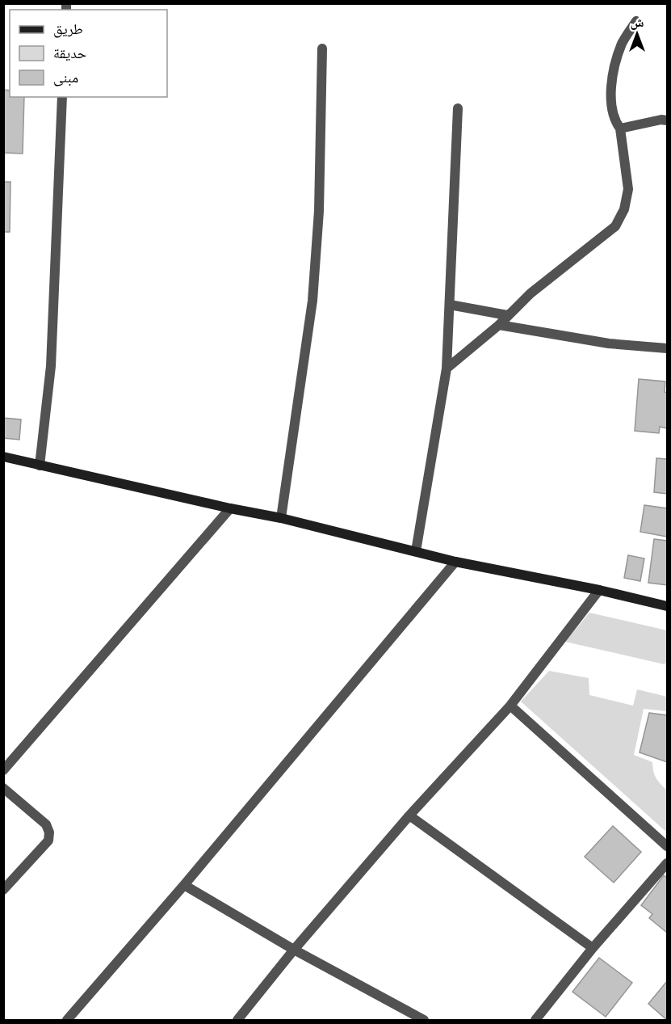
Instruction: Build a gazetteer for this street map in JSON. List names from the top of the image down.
{
  "legend": ["طريق", "حديقة", "مبنى"],
  "north": "top"
}
